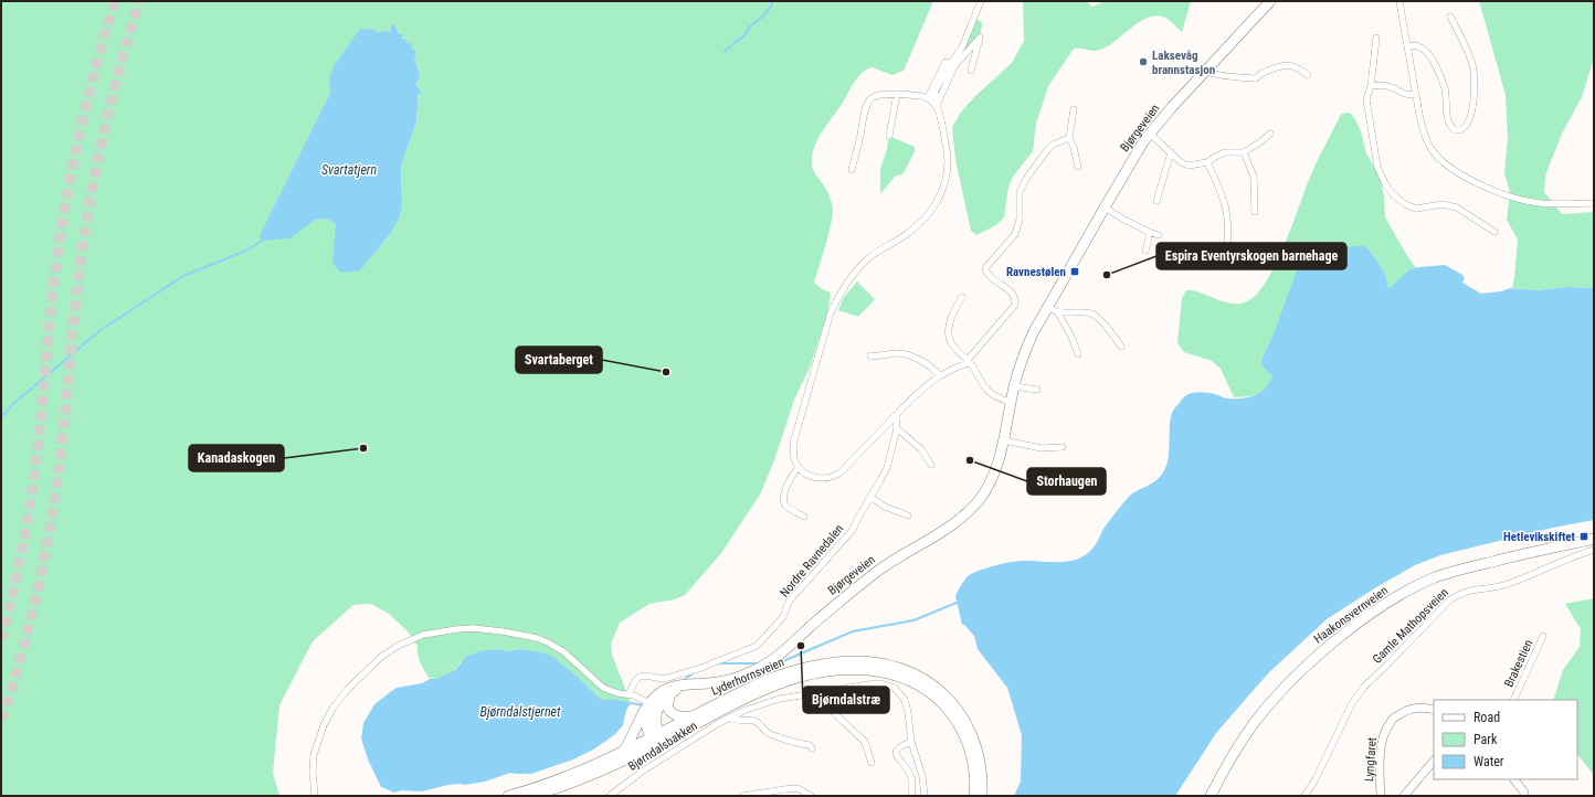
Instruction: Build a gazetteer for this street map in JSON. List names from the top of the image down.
{
  "streets": {
    "main road": ["Bjørgeveien", "Haakonsvernveien", "Lyderhornsveien"],
    "street": [
      "Nordre Ravnedalen",
      "Gamle Mathopsveien",
      "Brakestien",
      "Bjørndalsbakken",
      "Lyngfaret"
    ]
  },
  "crossings": [
    ["Bjørgeveien", "Lyderhornsveien"]
  ],
  "water": ["Svartatjern", "Bjørndalstjernet"],
  "places": {
    "other": [
      "Laksevåg brannstasjon",
      "Espira Eventyrskogen barnehage",
      "Svartaberget",
      "Kanadaskogen",
      "Storhaugen",
      "Bjørndalstræ"
    ],
    "transit": ["Ravnestølen", "Hetlevikskiftet"]
  },
  "legend": ["Road", "Park", "Water"]
}
